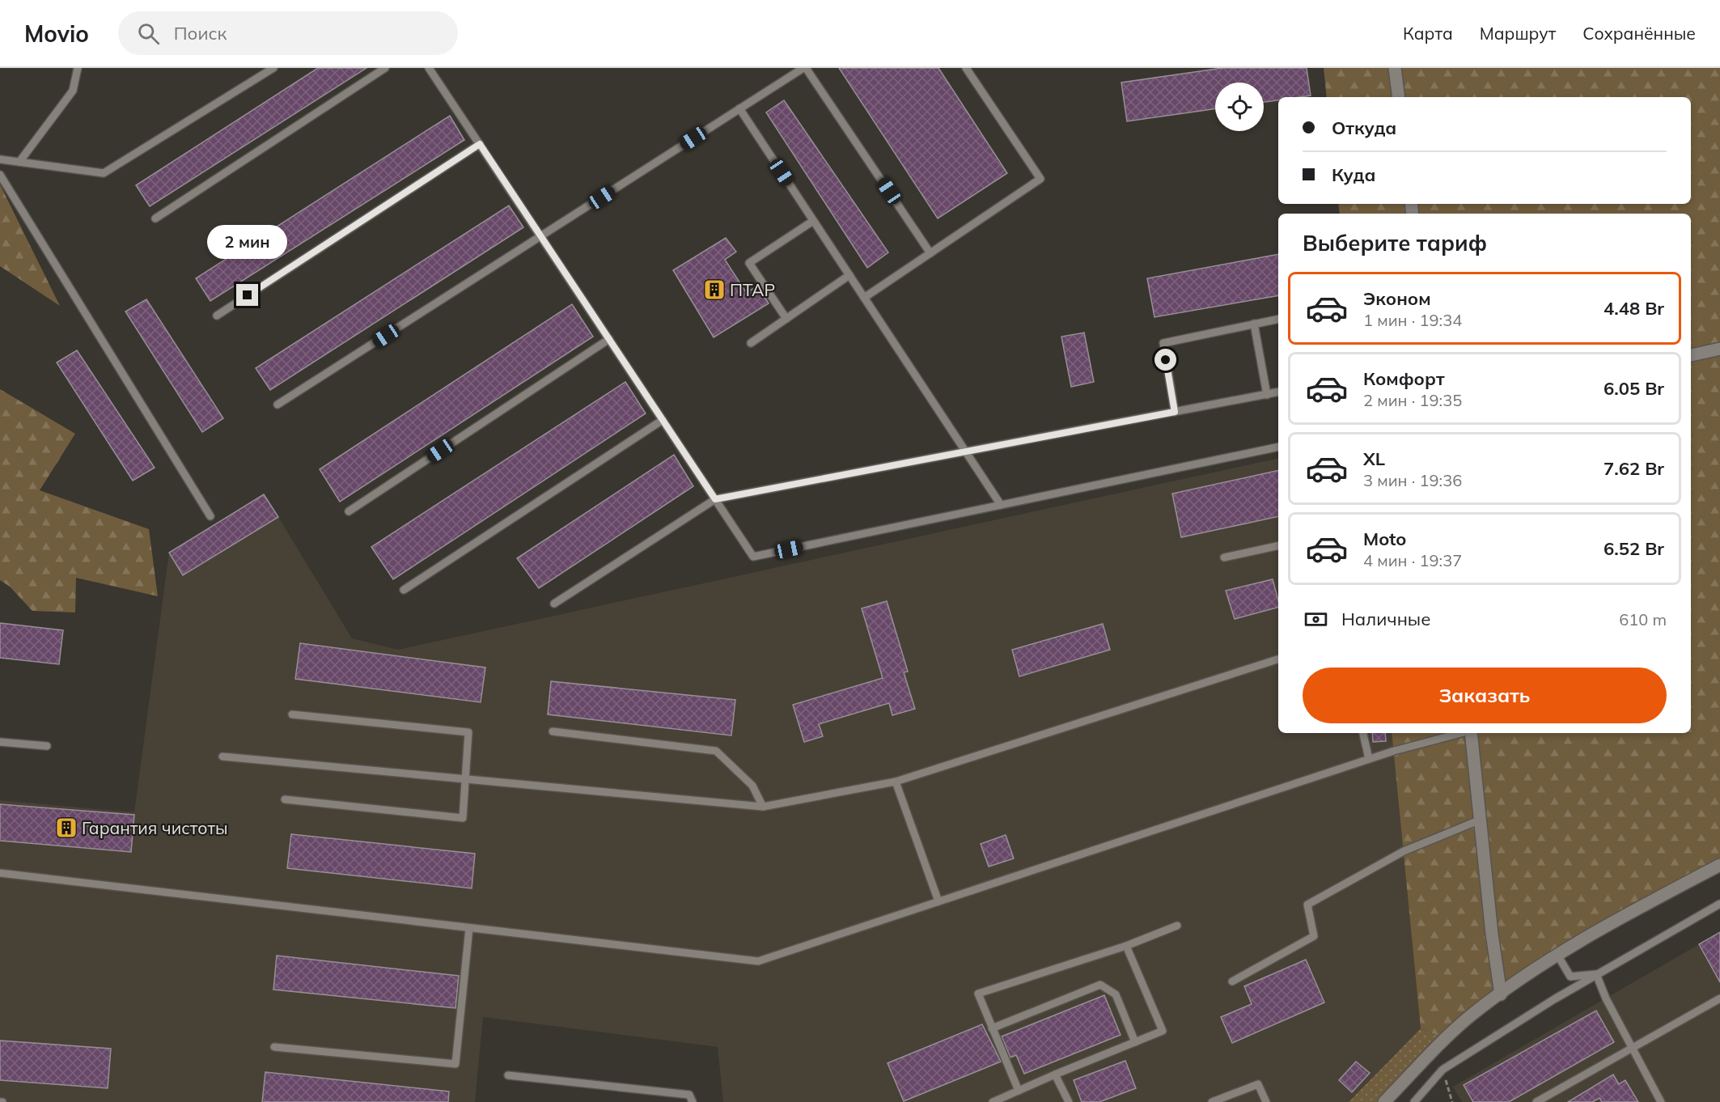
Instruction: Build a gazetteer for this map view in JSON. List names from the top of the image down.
{
  "places": {
    "building": ["ПТАР", "Гарантия чистоты"]
  },
  "page": {
    "header": "Movio",
    "search": "Поиск",
    "nav": ["Карта", "Маршрут", "Сохранённые"],
    "banner": ["Откуда", "Куда"],
    "heading": "Выберите тариф",
    "bubble": "2 мин",
    "list": [
      {
        "name": "Эконом",
        "note": "1 мин · 19:34",
        "value": "4.48 Br"
      },
      {
        "name": "Комфорт",
        "note": "2 мин · 19:35",
        "value": "6.05 Br"
      },
      {
        "name": "XL",
        "note": "3 мин · 19:36",
        "value": "7.62 Br"
      },
      {
        "name": "Moto",
        "note": "4 мин · 19:37",
        "value": "6.52 Br"
      }
    ],
    "pay": ["Наличные", "610 m"],
    "buttons": "Заказать"
  }
}
